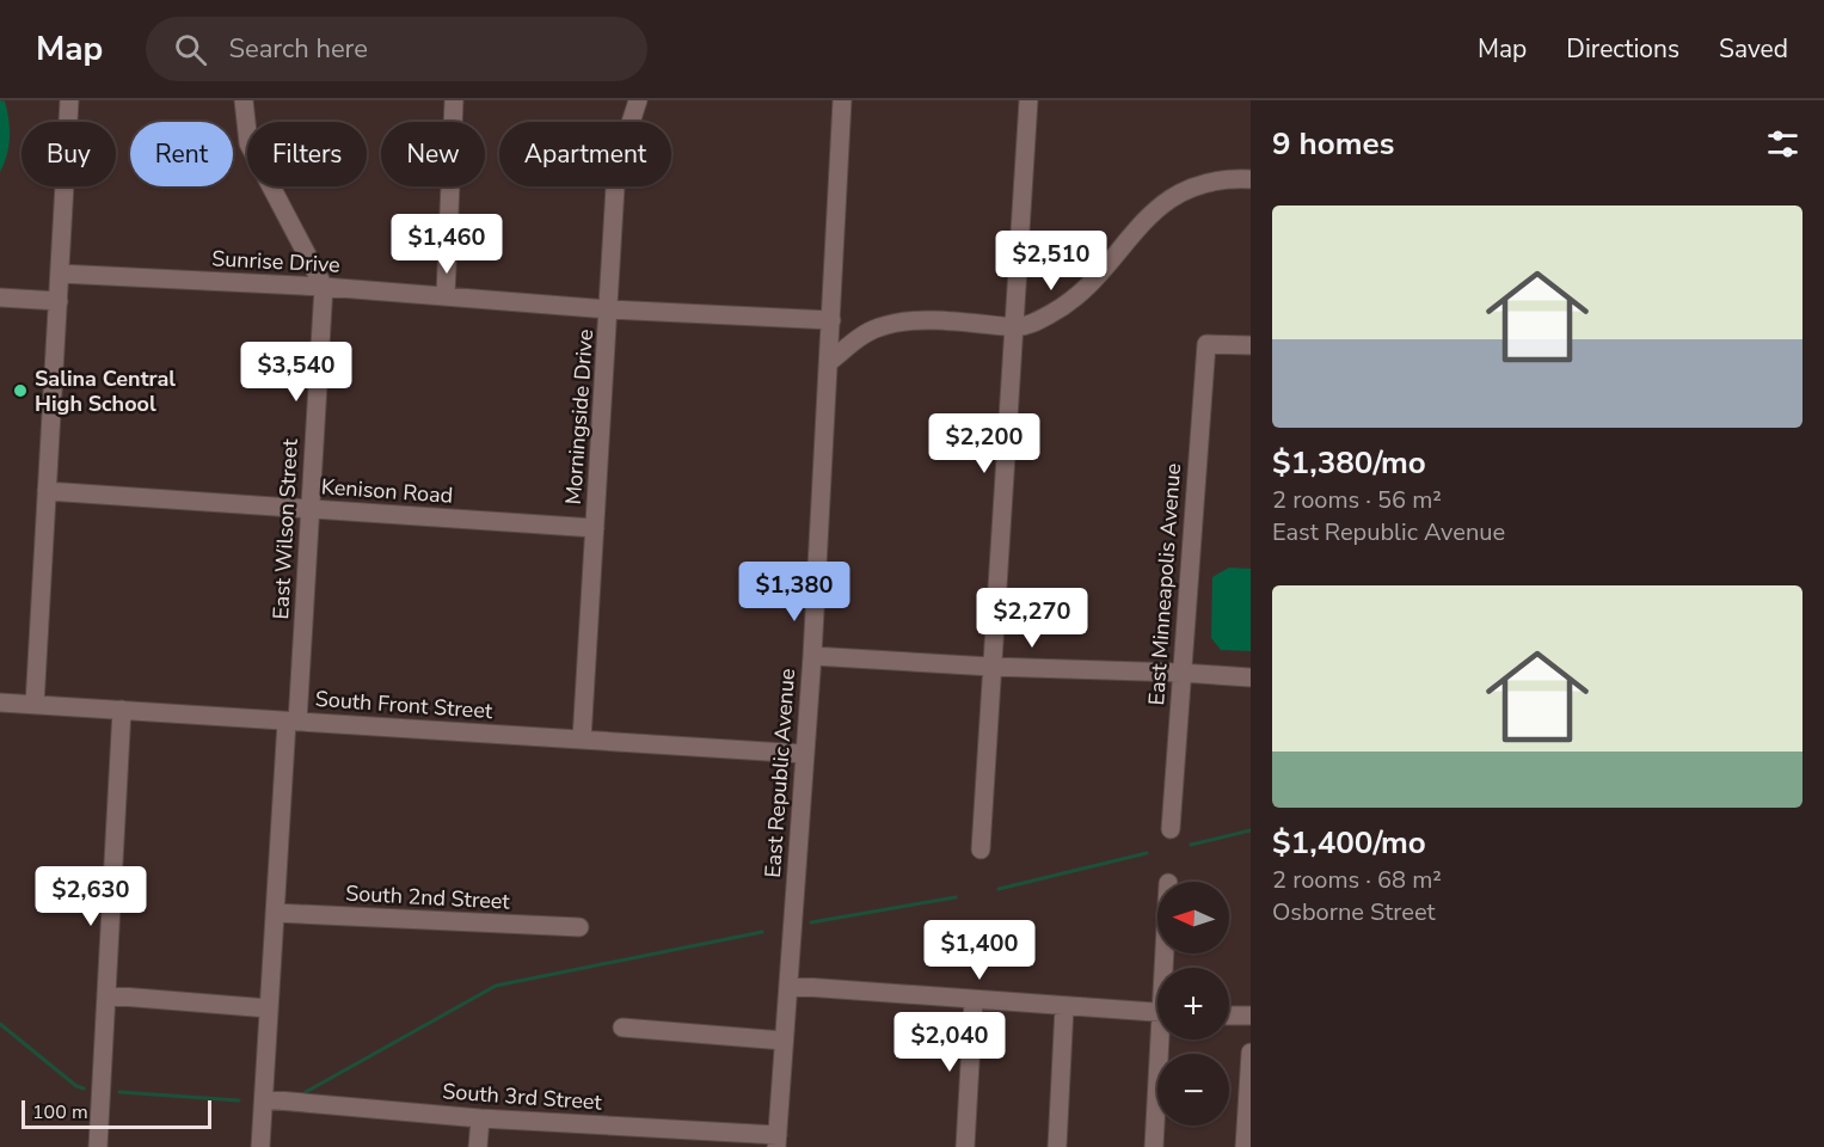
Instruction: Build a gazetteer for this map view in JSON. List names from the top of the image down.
{
  "streets": {
    "street": [
      "Sunrise Drive",
      "Morningside Drive",
      "Kenison Road",
      "East Wilson Street",
      "East Minneapolis Avenue",
      "South Front Street",
      "East Republic Avenue",
      "South 2nd Street",
      "South 3rd Street"
    ]
  },
  "crossings": [
    ["Sunrise Drive", "Morningside Drive"],
    ["Sunrise Drive", "East Wilson Street"],
    ["Sunrise Drive", "East Republic Avenue"],
    ["Morningside Drive", "Kenison Road"],
    ["Morningside Drive", "South Front Street"],
    ["Kenison Road", "East Wilson Street"],
    ["East Wilson Street", "South Front Street"],
    ["East Wilson Street", "South 2nd Street"],
    ["East Wilson Street", "South 3rd Street"],
    ["South Front Street", "East Republic Avenue"],
    ["East Republic Avenue", "South 3rd Street"]
  ],
  "places": ["Salina Central High School"],
  "scale_bar": "100 m",
  "north": "left",
  "page": {
    "header": "Map",
    "search": "Search here",
    "nav": ["Map", "Directions", "Saved"],
    "heading": "9 homes",
    "chip": [
      "Buy",
      "Rent",
      "Filters",
      "New",
      "Apartment"
    ],
    "list": [
      {
        "name": "$1,380/mo",
        "note": "2 rooms · 56 m² · East Republic Avenue"
      },
      {
        "name": "$1,400/mo",
        "note": "2 rooms · 68 m² · Osborne Street"
      }
    ],
    "price": [
      "$1,460",
      "$2,510",
      "$3,540",
      "$2,200",
      "$1,380",
      "$2,270",
      "$2,630",
      "$1,400",
      "$2,040"
    ],
    "map_buttons": ["+", "−"],
    "scale": "100 m"
  }
}
